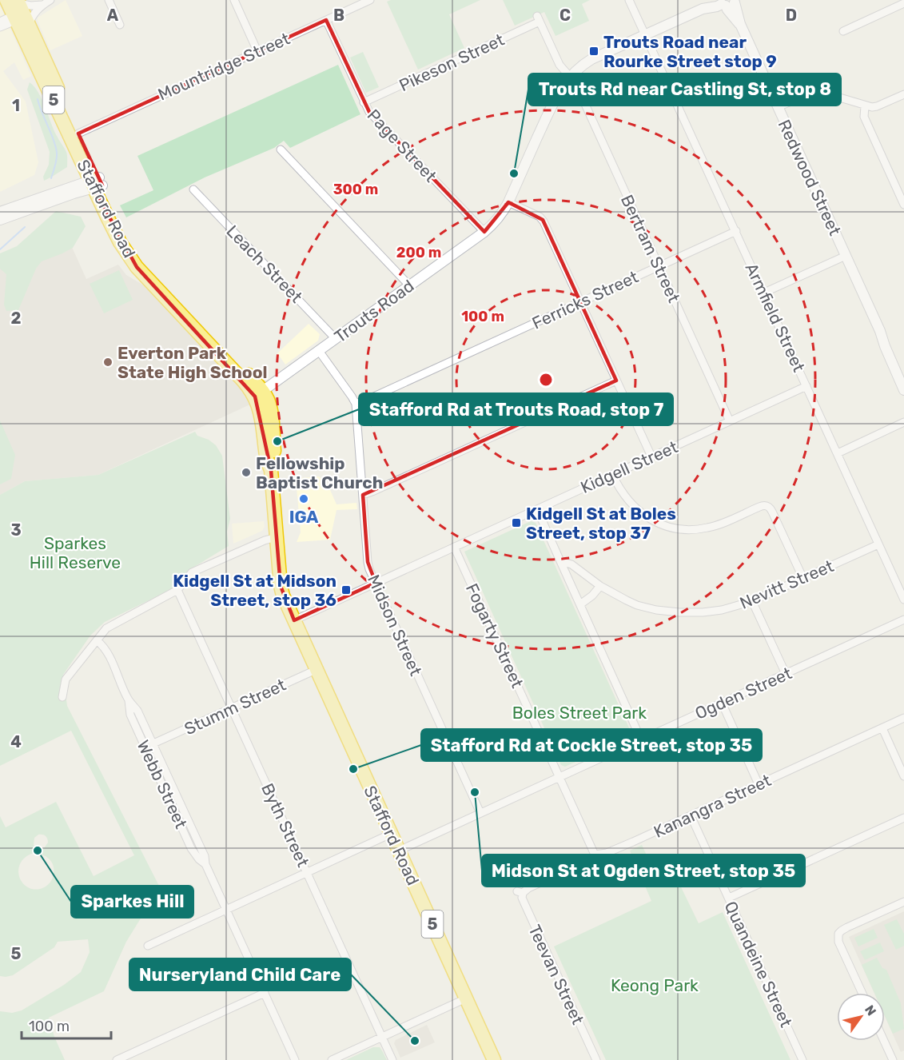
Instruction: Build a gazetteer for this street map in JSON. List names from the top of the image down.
{
  "streets": {
    "highway": ["5", "Stafford Road"],
    "street": [
      "Pikeson Street",
      "Mountridge Street",
      "Page Street",
      "Redwood Street",
      "Bertram Street",
      "Leach Street",
      "Ferricks Street",
      "Trouts Road",
      "Armfield Street",
      "Kidgell Street",
      "Nevitt Street",
      "Midson Street",
      "Fogarty Street",
      "Ogden Street",
      "Stumm Street",
      "Webb Street",
      "Kanangra Street",
      "Byth Street",
      "Quandeine Street",
      "Teevan Street"
    ]
  },
  "crossings": [
    ["Pikeson Street", "Page Street"],
    ["Pikeson Street", "Bertram Street"],
    ["Mountridge Street", "Page Street"],
    ["Mountridge Street", "Stafford Road"],
    ["Page Street", "Trouts Road"],
    ["Redwood Street", "Trouts Road"],
    ["Stafford Road", "Trouts Road"],
    ["Stafford Road", "Kidgell Street"],
    ["Stafford Road", "Ogden Street"],
    ["Stafford Road", "Stumm Street"],
    ["Bertram Street", "Ferricks Street"],
    ["Bertram Street", "Trouts Road"],
    ["Bertram Street", "Kidgell Street"],
    ["Leach Street", "Trouts Road"],
    ["Ferricks Street", "Armfield Street"],
    ["Ferricks Street", "Midson Street"],
    ["Trouts Road", "Armfield Street"],
    ["Trouts Road", "Midson Street"],
    ["Armfield Street", "Kidgell Street"],
    ["Armfield Street", "Nevitt Street"],
    ["Kidgell Street", "Midson Street"],
    ["Kidgell Street", "Fogarty Street"],
    ["Midson Street", "Ogden Street"],
    ["Fogarty Street", "Ogden Street"],
    ["Fogarty Street", "Kanangra Street"],
    ["Stumm Street", "Webb Street"],
    ["Stumm Street", "Byth Street"],
    ["Kanangra Street", "Quandeine Street"],
    ["Kanangra Street", "Teevan Street"]
  ],
  "parks": ["Sparkes Hill Reserve", "Boles Street Park", "Keong Park"],
  "places": {
    "transit": ["Trouts Road near Rourke Street stop 9", "Kidgell St at Boles Street, stop 37", "Kidgell St at Midson Street, stop 36"],
    "other": [
      "Trouts Rd near Castling St, stop 8",
      "Everton Park State High School",
      "Stafford Rd at Trouts Road, stop 7",
      "Fellowship Baptist Church",
      "IGA",
      "Stafford Rd at Cockle Street, stop 35",
      "Midson St at Ogden Street, stop 35",
      "Sparkes Hill",
      "Nurseryland Child Care"
    ]
  },
  "scale_bar": "100 m",
  "north": "top right",
  "grid": {
    "columns": [
      "A",
      "B",
      "C",
      "D"
    ],
    "rows": [
      "1",
      "2",
      "3",
      "4",
      "5"
    ]
  },
  "rings": ["300 m", "200 m", "100 m"]
}
